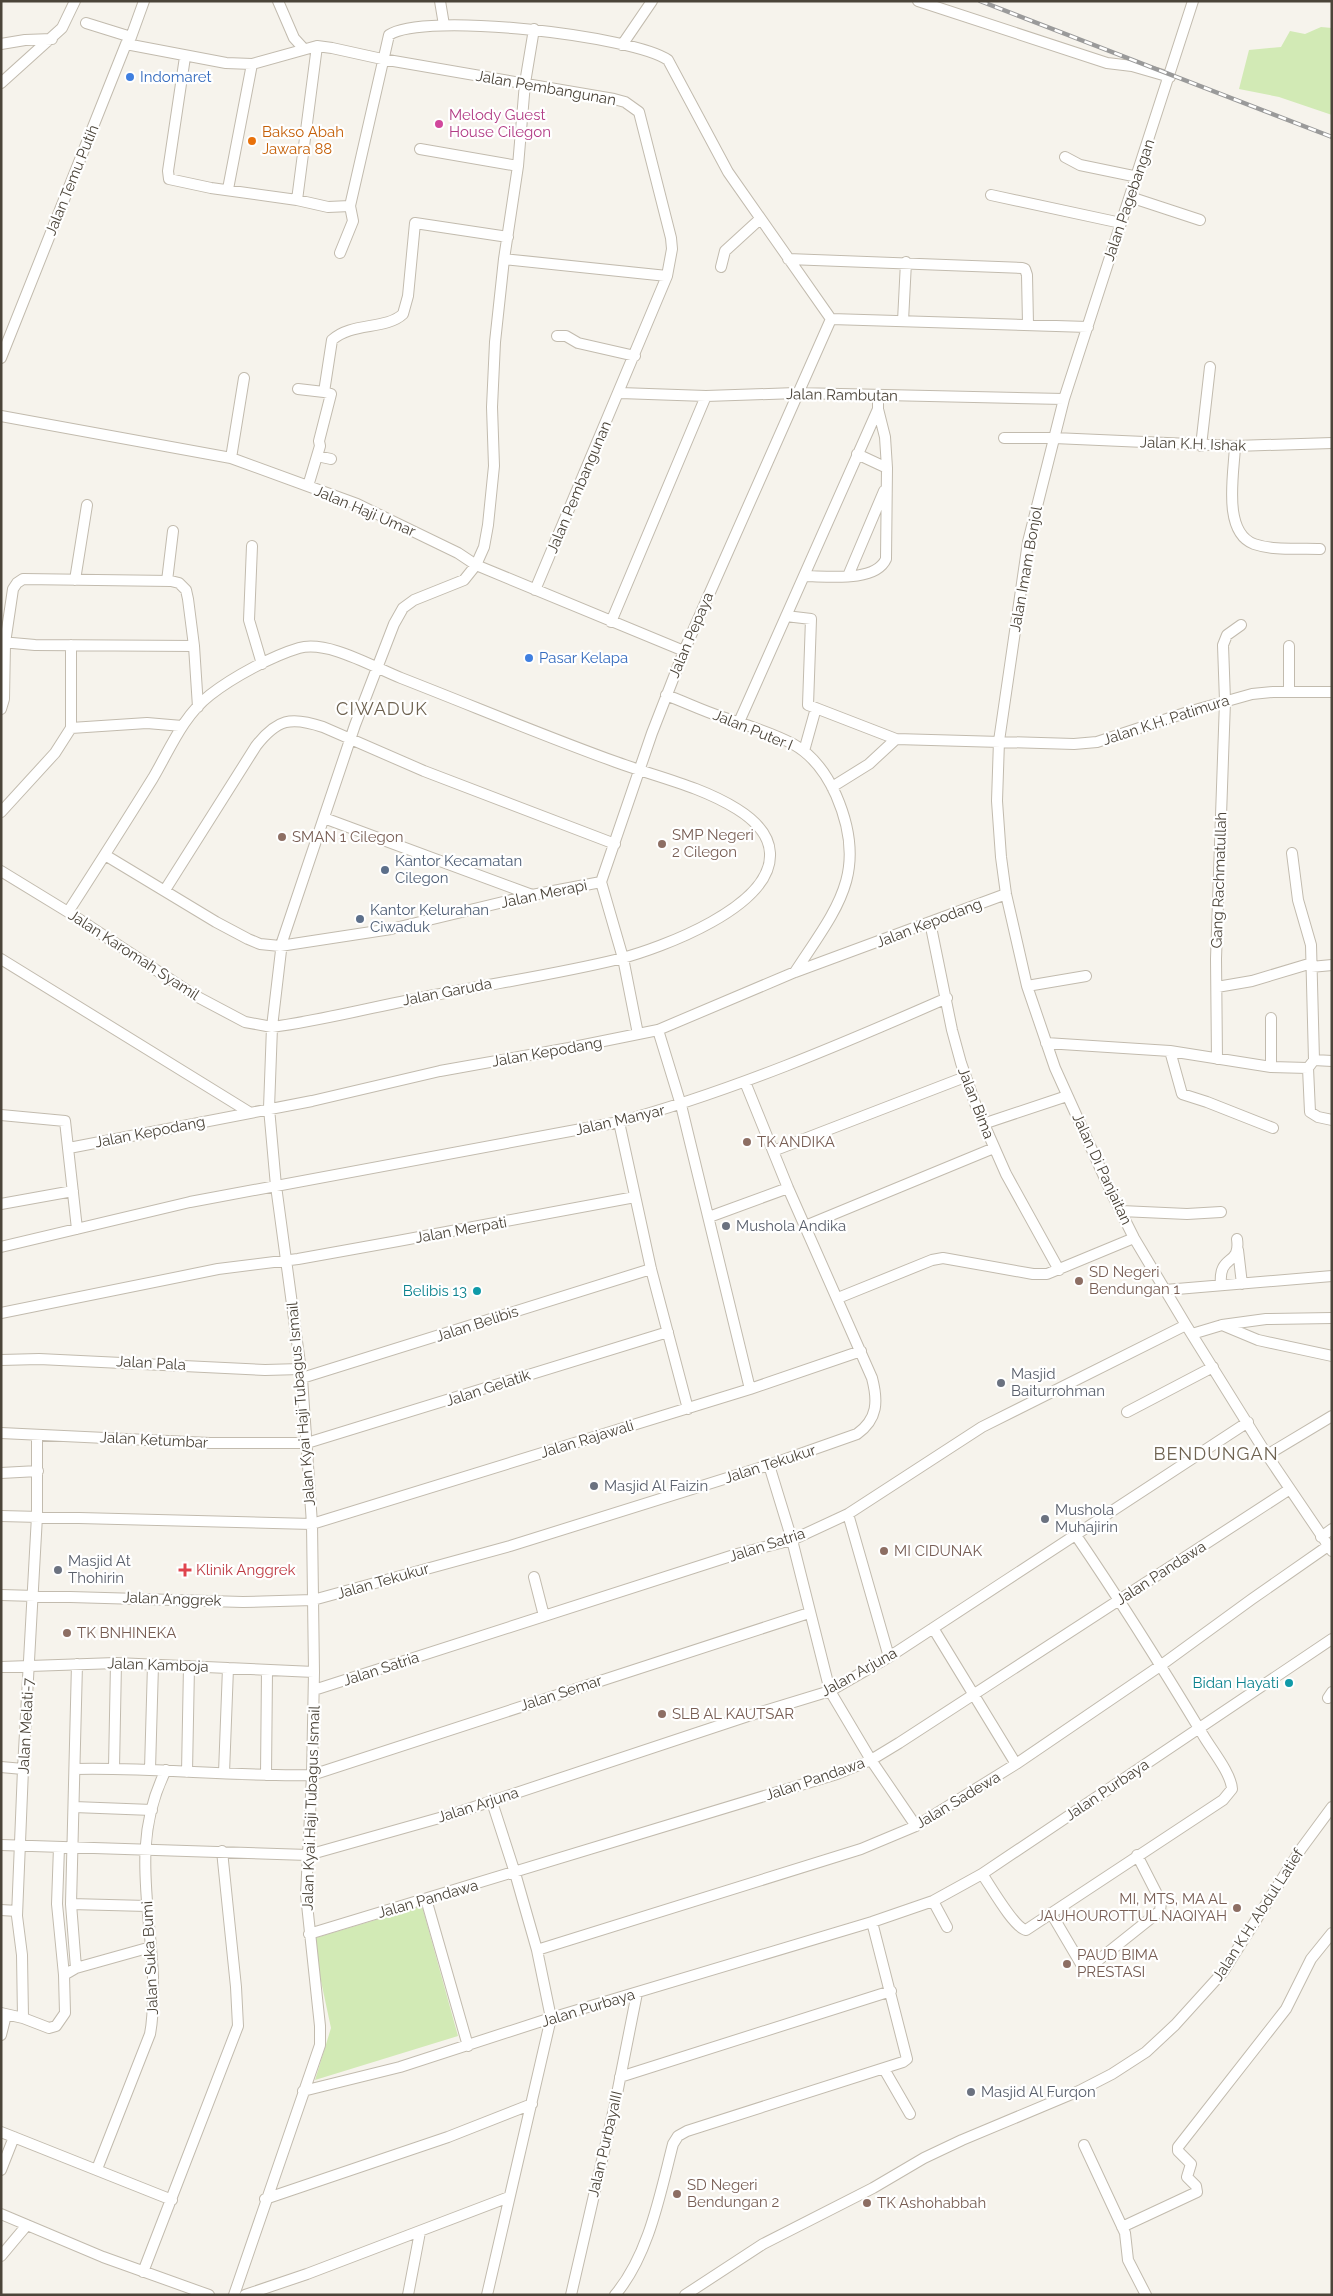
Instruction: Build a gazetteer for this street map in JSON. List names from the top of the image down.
{
  "streets": {
    "street": [
      "Jalan Pembangunan",
      "Jalan Temu Putih",
      "Jalan Pagebangan",
      "Jalan Rambutan",
      "Jalan K.H. Ishak",
      "Jalan Haji Umar",
      "Jalan Imam Bonjol",
      "Jalan Pepaya",
      "Jalan K.H. Patimura",
      "Jalan Puter I",
      "Gang Rachmatullah",
      "Jalan Merapi",
      "Jalan Kepodang",
      "Jalan Karomah Syamil",
      "Jalan Garuda",
      "Jalan Bima",
      "Jalan Manyar",
      "Jalan Di Panjaitan",
      "Jalan Merpati",
      "Jalan Belibis",
      "Jalan Pala",
      "Jalan Gelatik",
      "Jalan Kyai Haji Tubagus Ismail",
      "Jalan Rajawali",
      "Jalan Ketumbar",
      "Jalan Tekukur",
      "Jalan Satria",
      "Jalan Pandawa",
      "Jalan Anggrek",
      "Jalan Kamboja",
      "Jalan Arjuna",
      "Jalan Semar",
      "Jalan Melati-7",
      "Jalan Purbaya",
      "Jalan Sadewa",
      "Jalan K.H. Abdul Latief",
      "Jalan Suka Bumi",
      "Jalan PurbayaIII"
    ]
  },
  "crossings": [
    ["Jalan Pembangunan", "Jalan Temu Putih"],
    ["Jalan Pembangunan", "Jalan Rambutan"],
    ["Jalan Pembangunan", "Jalan Haji Umar"],
    ["Jalan Pagebangan", "Jalan Rambutan"],
    ["Jalan Pagebangan", "Jalan Imam Bonjol"],
    ["Jalan Rambutan", "Jalan Imam Bonjol"],
    ["Jalan Rambutan", "Jalan Pepaya"],
    ["Jalan K.H. Ishak", "Jalan Imam Bonjol"],
    ["Jalan Haji Umar", "Jalan Pepaya"],
    ["Jalan Haji Umar", "Jalan Kyai Haji Tubagus Ismail"],
    ["Jalan Imam Bonjol", "Jalan K.H. Patimura"],
    ["Jalan Imam Bonjol", "Jalan Di Panjaitan"],
    ["Jalan Pepaya", "Jalan Puter I"],
    ["Jalan Pepaya", "Jalan Merapi"],
    ["Jalan Pepaya", "Jalan Garuda"],
    ["Jalan K.H. Patimura", "Gang Rachmatullah"],
    ["Jalan K.H. Patimura", "Jalan Di Panjaitan"],
    ["Jalan Puter I", "Jalan Kepodang"],
    ["Jalan Merapi", "Jalan Garuda"],
    ["Jalan Merapi", "Jalan Kyai Haji Tubagus Ismail"],
    ["Jalan Kepodang", "Jalan Bima"],
    ["Jalan Kepodang", "Jalan Di Panjaitan"],
    ["Jalan Kepodang", "Jalan Kyai Haji Tubagus Ismail"],
    ["Jalan Karomah Syamil", "Jalan Garuda"],
    ["Jalan Karomah Syamil", "Jalan Kyai Haji Tubagus Ismail"],
    ["Jalan Garuda", "Jalan Kyai Haji Tubagus Ismail"],
    ["Jalan Bima", "Jalan Manyar"],
    ["Jalan Manyar", "Jalan Kyai Haji Tubagus Ismail"],
    ["Jalan Manyar", "Jalan Tekukur"],
    ["Jalan Di Panjaitan", "Jalan Satria"],
    ["Jalan Di Panjaitan", "Jalan Pandawa"],
    ["Jalan Di Panjaitan", "Jalan Arjuna"],
    ["Jalan Di Panjaitan", "Jalan Sadewa"],
    ["Jalan Merpati", "Jalan Kyai Haji Tubagus Ismail"],
    ["Jalan Belibis", "Jalan Pala"],
    ["Jalan Belibis", "Jalan Kyai Haji Tubagus Ismail"],
    ["Jalan Pala", "Jalan Kyai Haji Tubagus Ismail"],
    ["Jalan Gelatik", "Jalan Kyai Haji Tubagus Ismail"],
    ["Jalan Gelatik", "Jalan Ketumbar"],
    ["Jalan Kyai Haji Tubagus Ismail", "Jalan Rajawali"],
    ["Jalan Kyai Haji Tubagus Ismail", "Jalan Ketumbar"],
    ["Jalan Kyai Haji Tubagus Ismail", "Jalan Tekukur"],
    ["Jalan Kyai Haji Tubagus Ismail", "Jalan Satria"],
    ["Jalan Kyai Haji Tubagus Ismail", "Jalan Pandawa"],
    ["Jalan Kyai Haji Tubagus Ismail", "Jalan Anggrek"],
    ["Jalan Kyai Haji Tubagus Ismail", "Jalan Kamboja"],
    ["Jalan Kyai Haji Tubagus Ismail", "Jalan Arjuna"],
    ["Jalan Kyai Haji Tubagus Ismail", "Jalan Semar"],
    ["Jalan Kyai Haji Tubagus Ismail", "Jalan Purbaya"],
    ["Jalan Rajawali", "Jalan Tekukur"],
    ["Jalan Rajawali", "Jalan Melati-7"],
    ["Jalan Ketumbar", "Jalan Melati-7"],
    ["Jalan Tekukur", "Jalan Anggrek"],
    ["Jalan Anggrek", "Jalan Melati-7"],
    ["Jalan Kamboja", "Jalan Melati-7"],
    ["Jalan Arjuna", "Jalan Melati-7"],
    ["Jalan Arjuna", "Jalan Suka Bumi"],
    ["Jalan Semar", "Jalan Suka Bumi"],
    ["Jalan Purbaya", "Jalan PurbayaIII"]
  ],
  "districts": ["CIWADUK", "BENDUNGAN"],
  "places": {
    "other": [
      "Indomaret",
      "Melody Guest House Cilegon",
      "Bakso Abah Jawara 88",
      "Pasar Kelapa",
      "SMAN 1 Cilegon",
      "SMP Negeri 2 Cilegon",
      "Kantor Kecamatan Cilegon",
      "Kantor Kelurahan Ciwaduk",
      "TK ANDIKA",
      "Mushola Andika",
      "SD Negeri Bendungan 1",
      "Belibis 13",
      "Masjid Baiturrohman",
      "Masjid Al Faizin",
      "Mushola Muhajirin",
      "MI CIDUNAK",
      "Masjid At Thohirin",
      "TK BNHINEKA",
      "Bidan Hayati",
      "SLB AL KAUTSAR",
      "MI, MTS, MA AL JAUHOUROTTUL NAQIYAH",
      "PAUD BIMA PRESTASI",
      "Masjid Al Furqon",
      "SD Negeri Bendungan 2",
      "TK Ashohabbah"
    ],
    "health": ["Klinik Anggrek"]
  }
}
